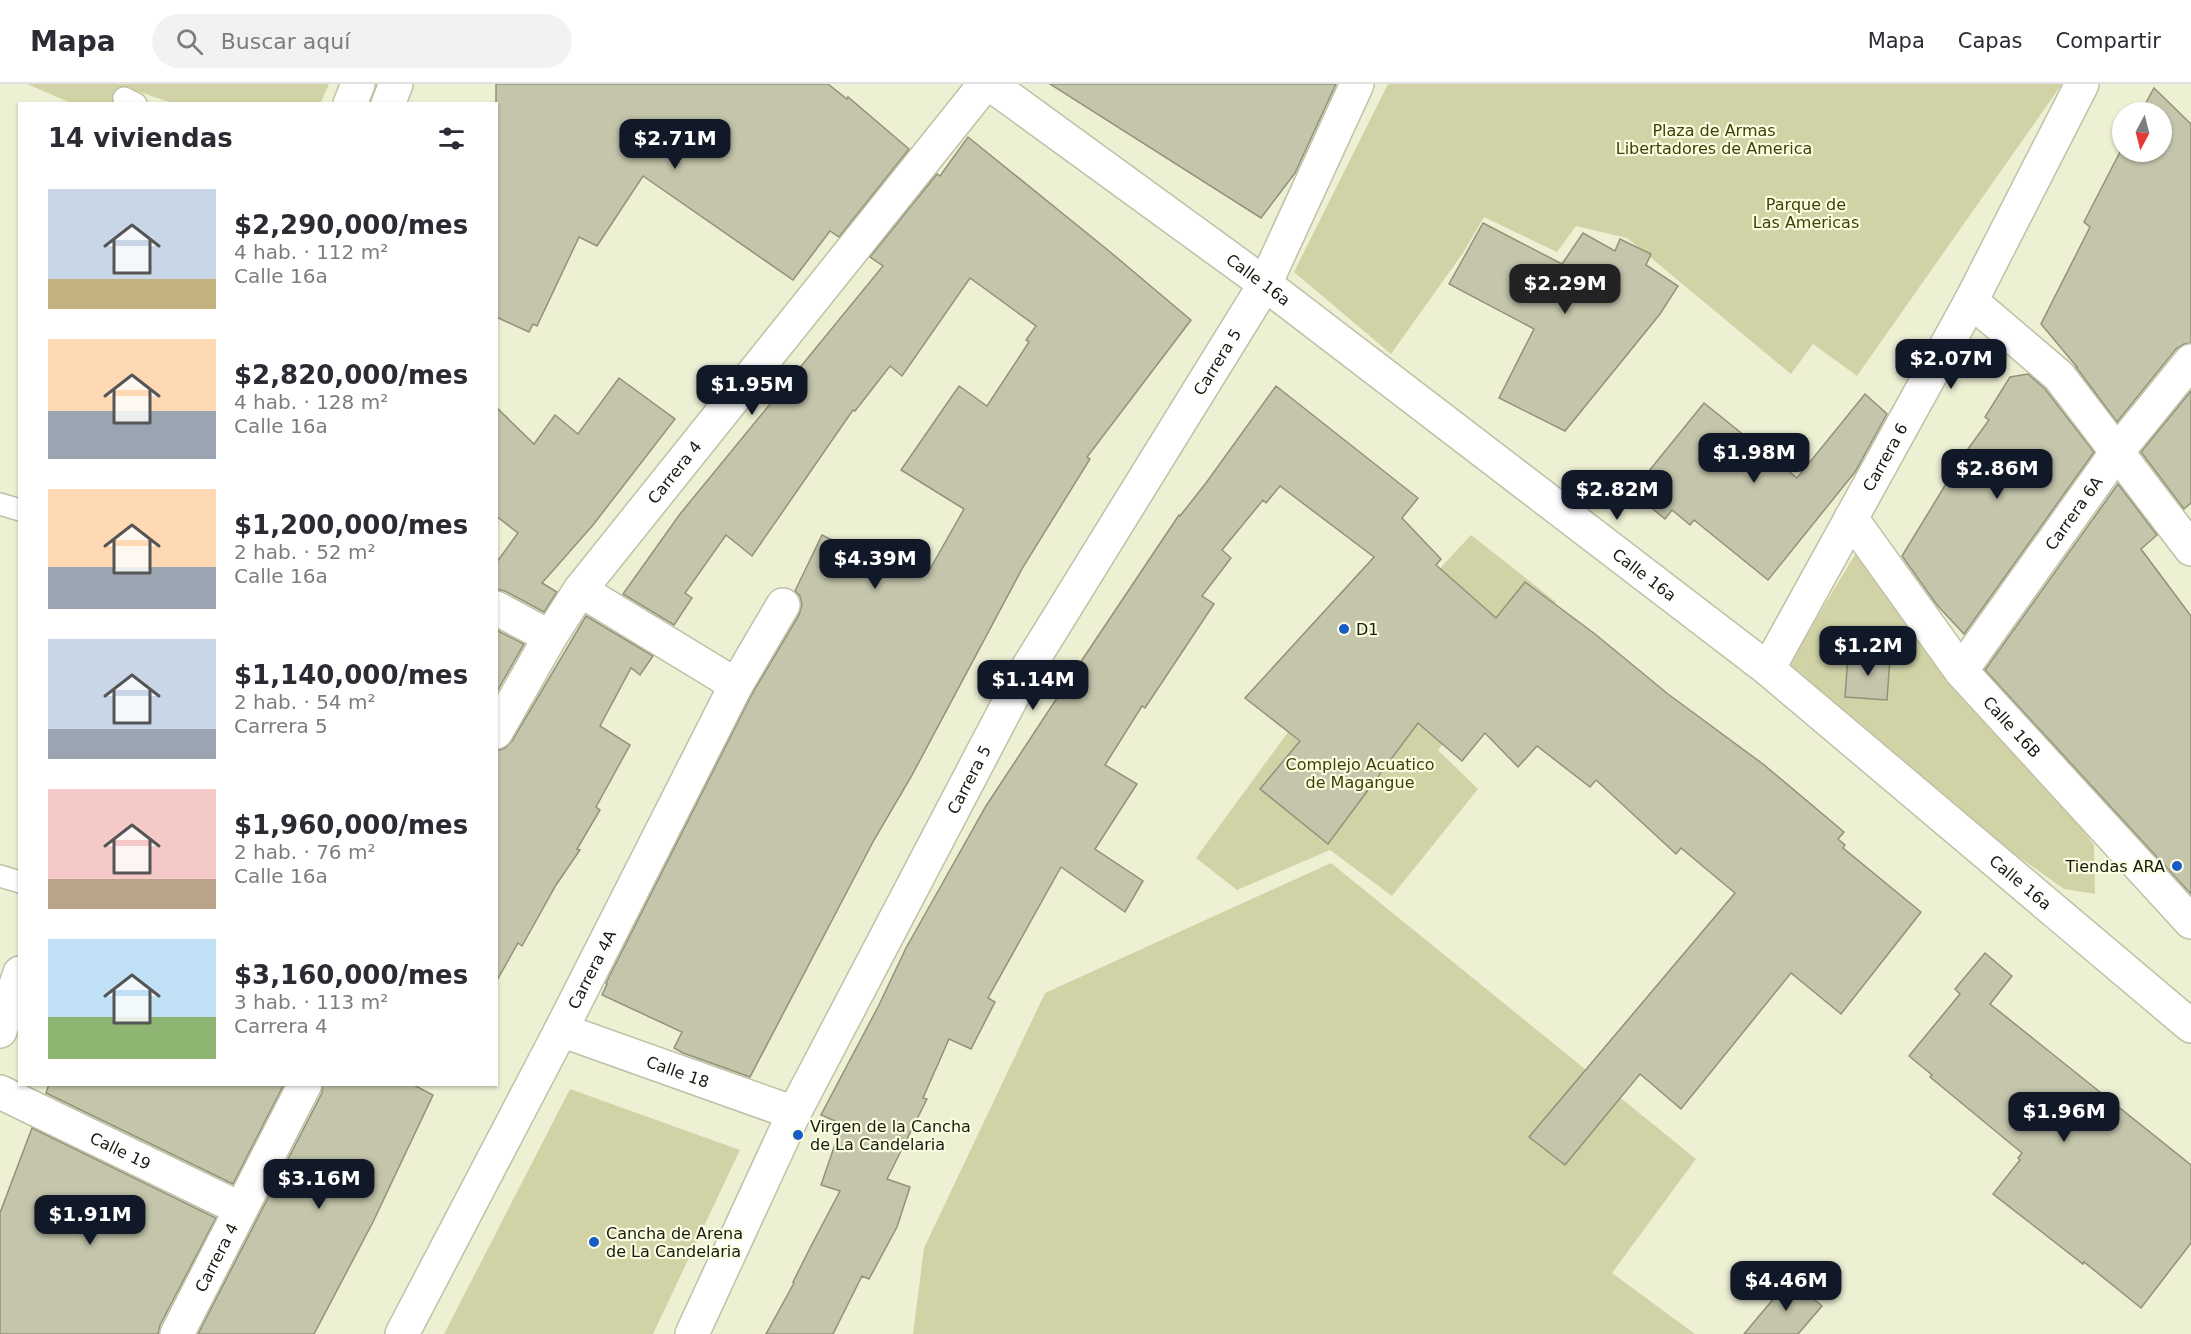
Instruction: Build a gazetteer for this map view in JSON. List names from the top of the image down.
{
  "streets": {
    "street": [
      "Calle 16a",
      "Carrera 5",
      "Carrera 6",
      "Carrera 4",
      "Carrera 6A",
      "Calle 16B",
      "Carrera 4A",
      "Calle 18",
      "Calle 19"
    ]
  },
  "crossings": [
    ["Calle 16a", "Carrera 5"],
    ["Calle 16a", "Carrera 6"],
    ["Carrera 5", "Calle 18"],
    ["Carrera 6", "Calle 16B"],
    ["Carrera 4", "Calle 19"],
    ["Carrera 6A", "Calle 16B"],
    ["Carrera 4A", "Calle 18"]
  ],
  "parks": ["Plaza de Armas Libertadores de America", "Parque de Las Americas", "Complejo Acuatico de Magangue"],
  "places": [
    "D1",
    "Tiendas ARA",
    "Virgen de la Cancha de La Candelaria",
    "Cancha de Arena de La Candelaria"
  ],
  "north": "bottom",
  "page": {
    "header": "Mapa",
    "search": "Buscar aquí",
    "nav": ["Mapa", "Capas", "Compartir"],
    "heading": "14 viviendas",
    "price": [
      "$2.71M",
      "$2.29M",
      "$2.07M",
      "$1.95M",
      "$1.98M",
      "$2.86M",
      "$2.82M",
      "$4.39M",
      "$1.2M",
      "$1.14M",
      "$1.96M",
      "$3.16M",
      "$1.91M",
      "$4.46M"
    ],
    "list": [
      {
        "name": "$2,290,000/mes",
        "note": "4 hab. · 112 m² · Calle 16a"
      },
      {
        "name": "$2,820,000/mes",
        "note": "4 hab. · 128 m² · Calle 16a"
      },
      {
        "name": "$1,200,000/mes",
        "note": "2 hab. · 52 m² · Calle 16a"
      },
      {
        "name": "$1,140,000/mes",
        "note": "2 hab. · 54 m² · Carrera 5"
      },
      {
        "name": "$1,960,000/mes",
        "note": "2 hab. · 76 m² · Calle 16a"
      },
      {
        "name": "$3,160,000/mes",
        "note": "3 hab. · 113 m² · Carrera 4"
      }
    ]
  }
}
